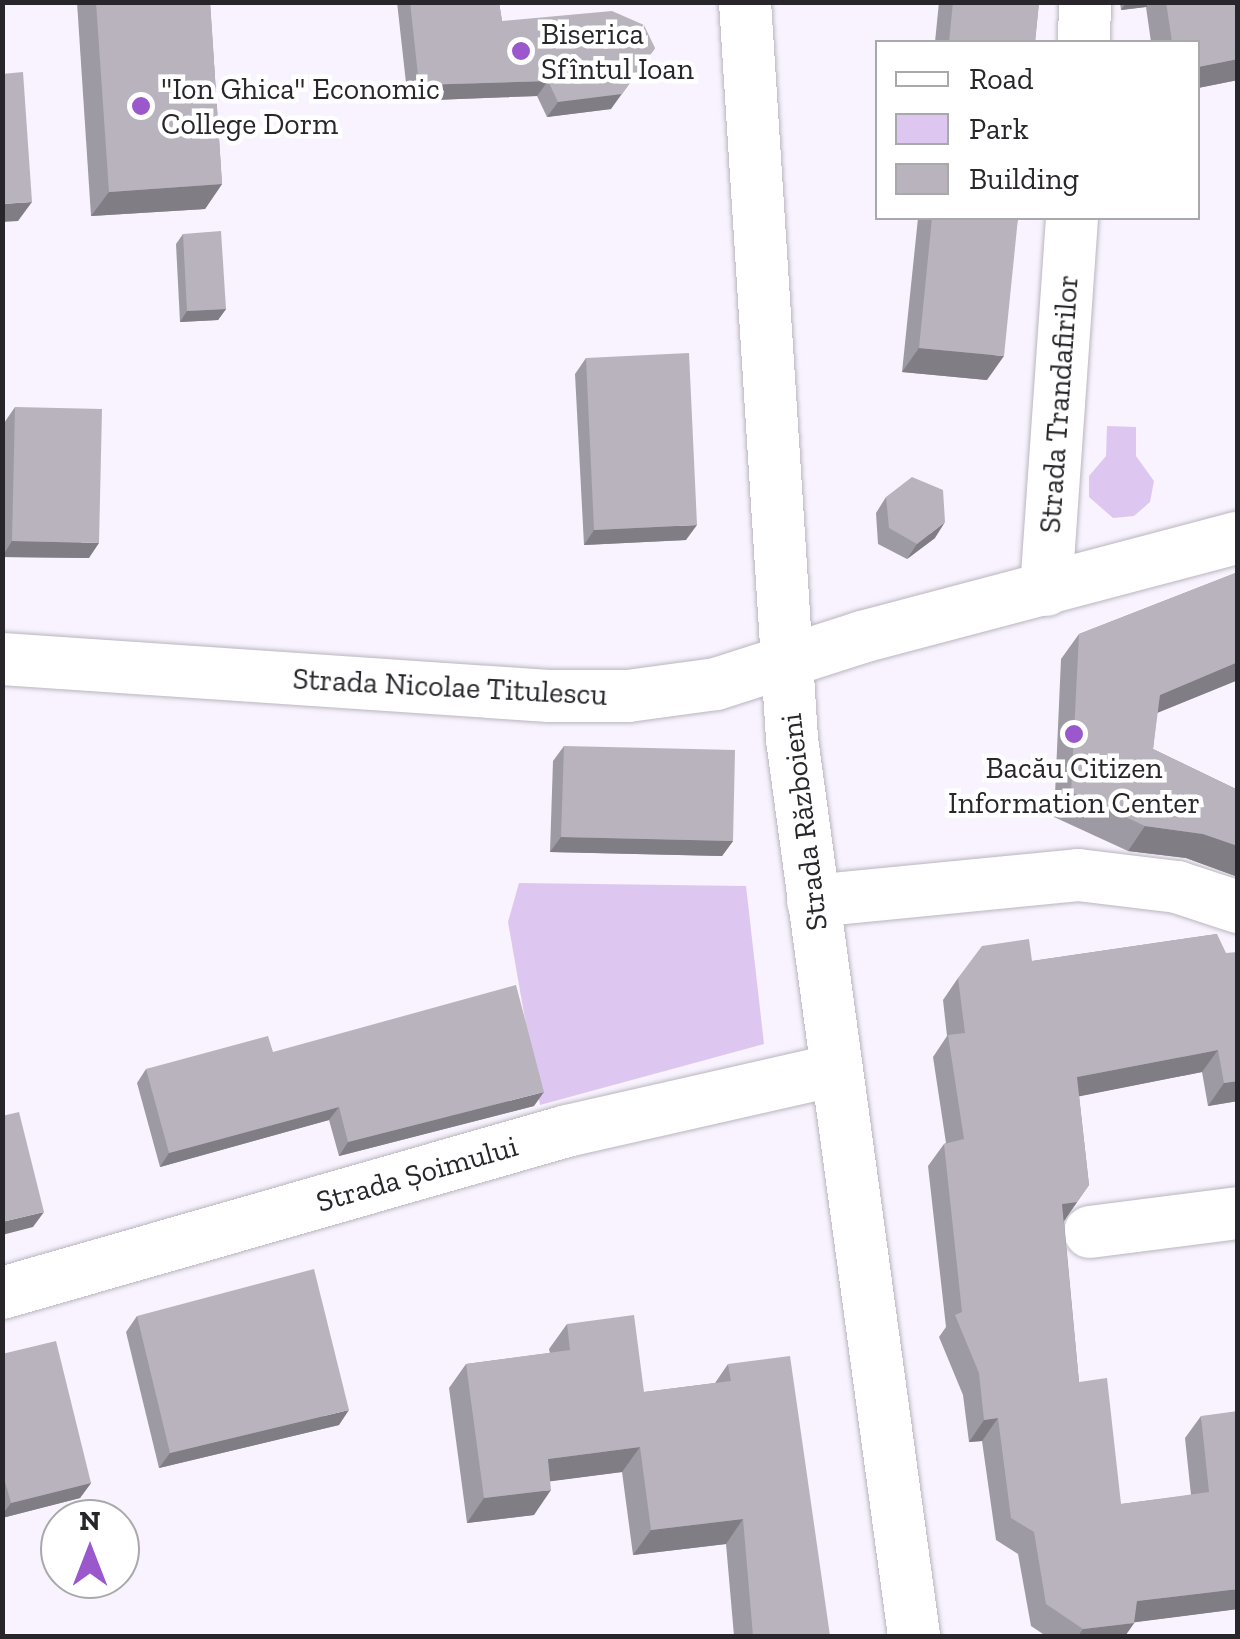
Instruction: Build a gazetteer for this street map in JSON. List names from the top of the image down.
{
  "streets": {
    "street": [
      "Strada Trandafirilor",
      "Strada Nicolae Titulescu",
      "Strada Războieni",
      "Strada Șoimului"
    ]
  },
  "crossings": [
    ["Strada Trandafirilor", "Strada Nicolae Titulescu"],
    ["Strada Nicolae Titulescu", "Strada Războieni"],
    ["Strada Războieni", "Strada Șoimului"]
  ],
  "places": ["Biserica Sfîntul Ioan", "\"Ion Ghica\" Economic College Dorm", "Bacău Citizen Information Center"],
  "legend": ["Road", "Park", "Building"],
  "north": "top"
}
